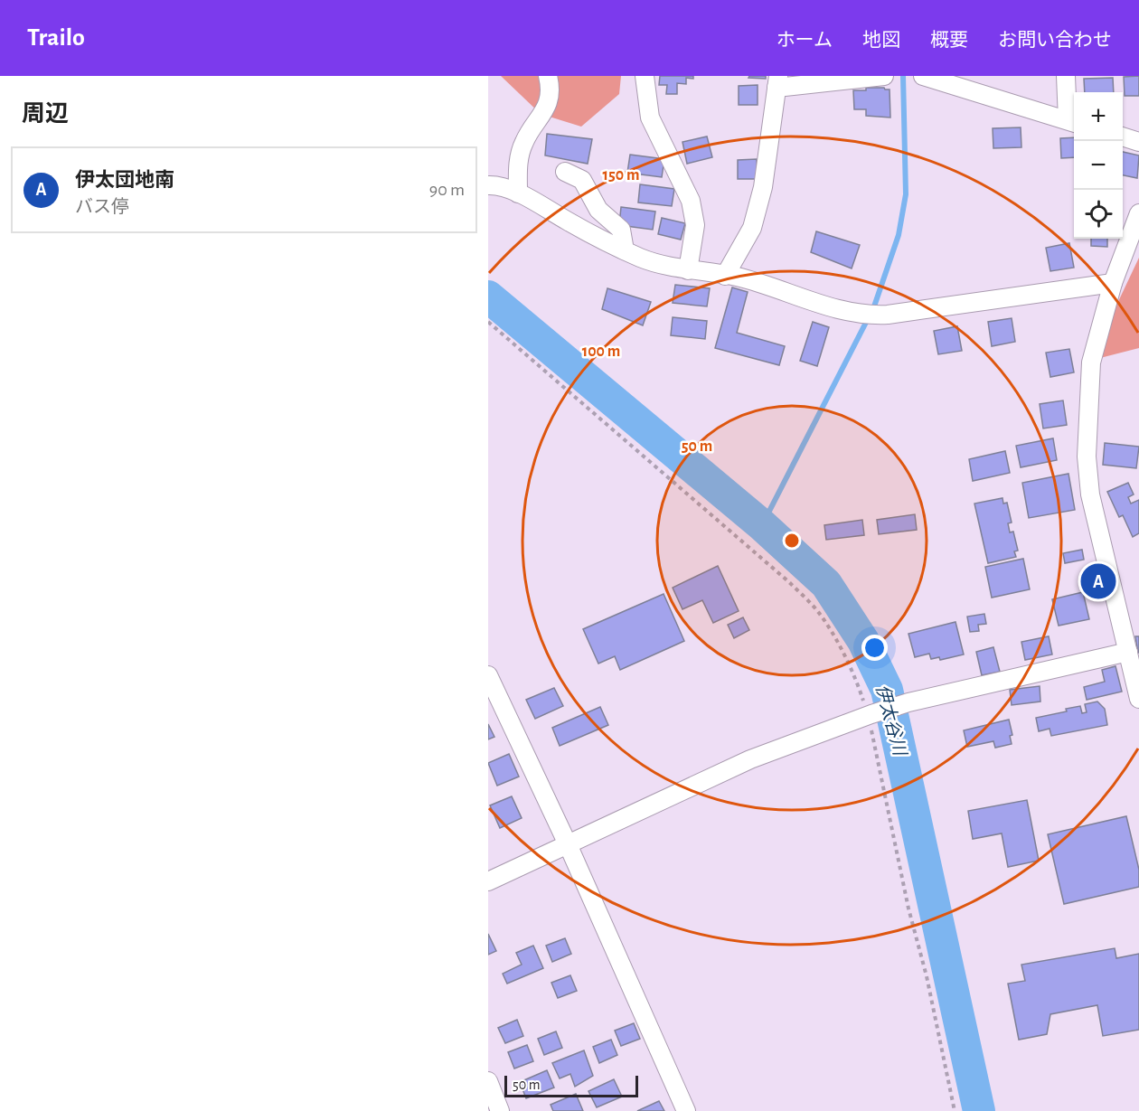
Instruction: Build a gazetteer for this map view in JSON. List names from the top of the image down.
{
  "water": ["伊太谷川"],
  "scale_bar": "50 m",
  "page": {
    "header": "Trailo",
    "nav": [
      "ホーム",
      "地図",
      "概要",
      "お問い合わせ"
    ],
    "heading": "周辺",
    "map_buttons": ["+", "−"],
    "list": [
      {
        "mark": "A",
        "name": "伊太団地南",
        "note": "バス停",
        "value": "90 m"
      }
    ],
    "pins": "A",
    "scale": "50 m"
  },
  "rings": ["150 m", "100 m", "50 m"]
}
